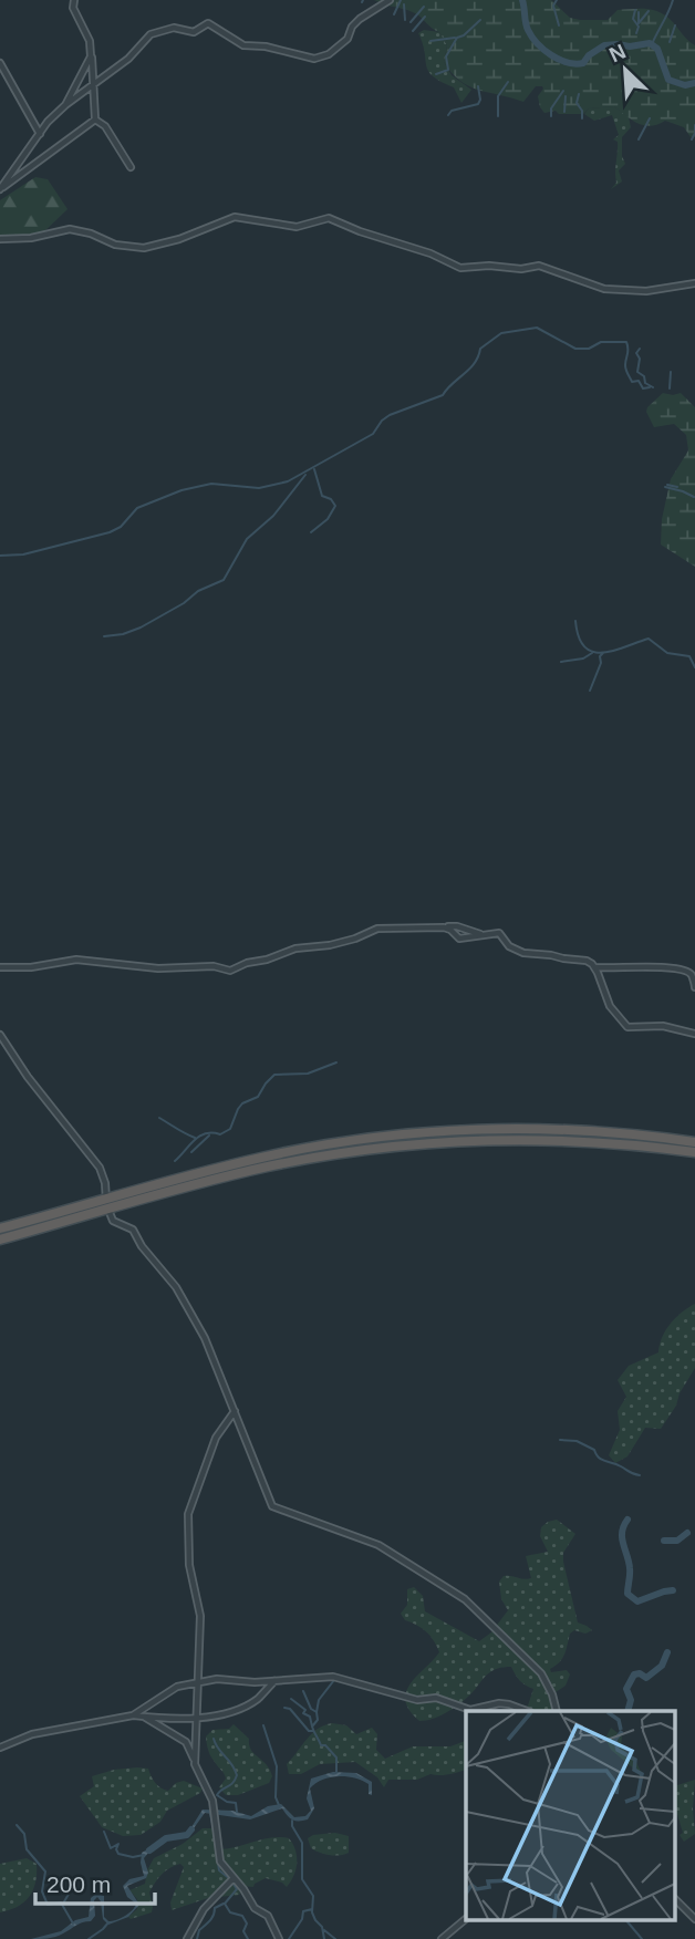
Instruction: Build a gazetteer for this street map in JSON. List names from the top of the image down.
{
  "scale_bar": "200 m",
  "north": "top left"
}
